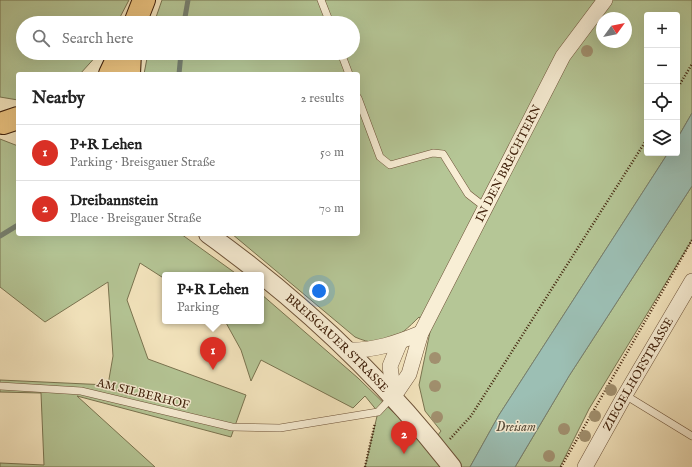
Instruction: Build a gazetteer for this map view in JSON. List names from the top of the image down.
{
  "streets": {
    "street": ["IN DEN BRECHTERN", "BREISGAUER STRASSE", "ZIEGELHOFSTRASSE"],
    "lane": ["AM SILBERHOF"]
  },
  "crossings": [
    ["IN DEN BRECHTERN", "BREISGAUER STRASSE"]
  ],
  "water": ["Dreisam"],
  "north": "top right",
  "page": {
    "map_buttons": ["+", "−"],
    "search": "Search here",
    "heading": ["Nearby", "2 results"],
    "list": [
      {
        "mark": "1",
        "name": "P+R Lehen",
        "note": "Parking · Breisgauer Straße",
        "value": "50 m"
      },
      {
        "mark": "2",
        "name": "Dreibannstein",
        "note": "Place · Breisgauer Straße",
        "value": "70 m"
      }
    ],
    "popup": ["P+R Lehen", "Parking"],
    "pins": ["1", "2"]
  }
}
